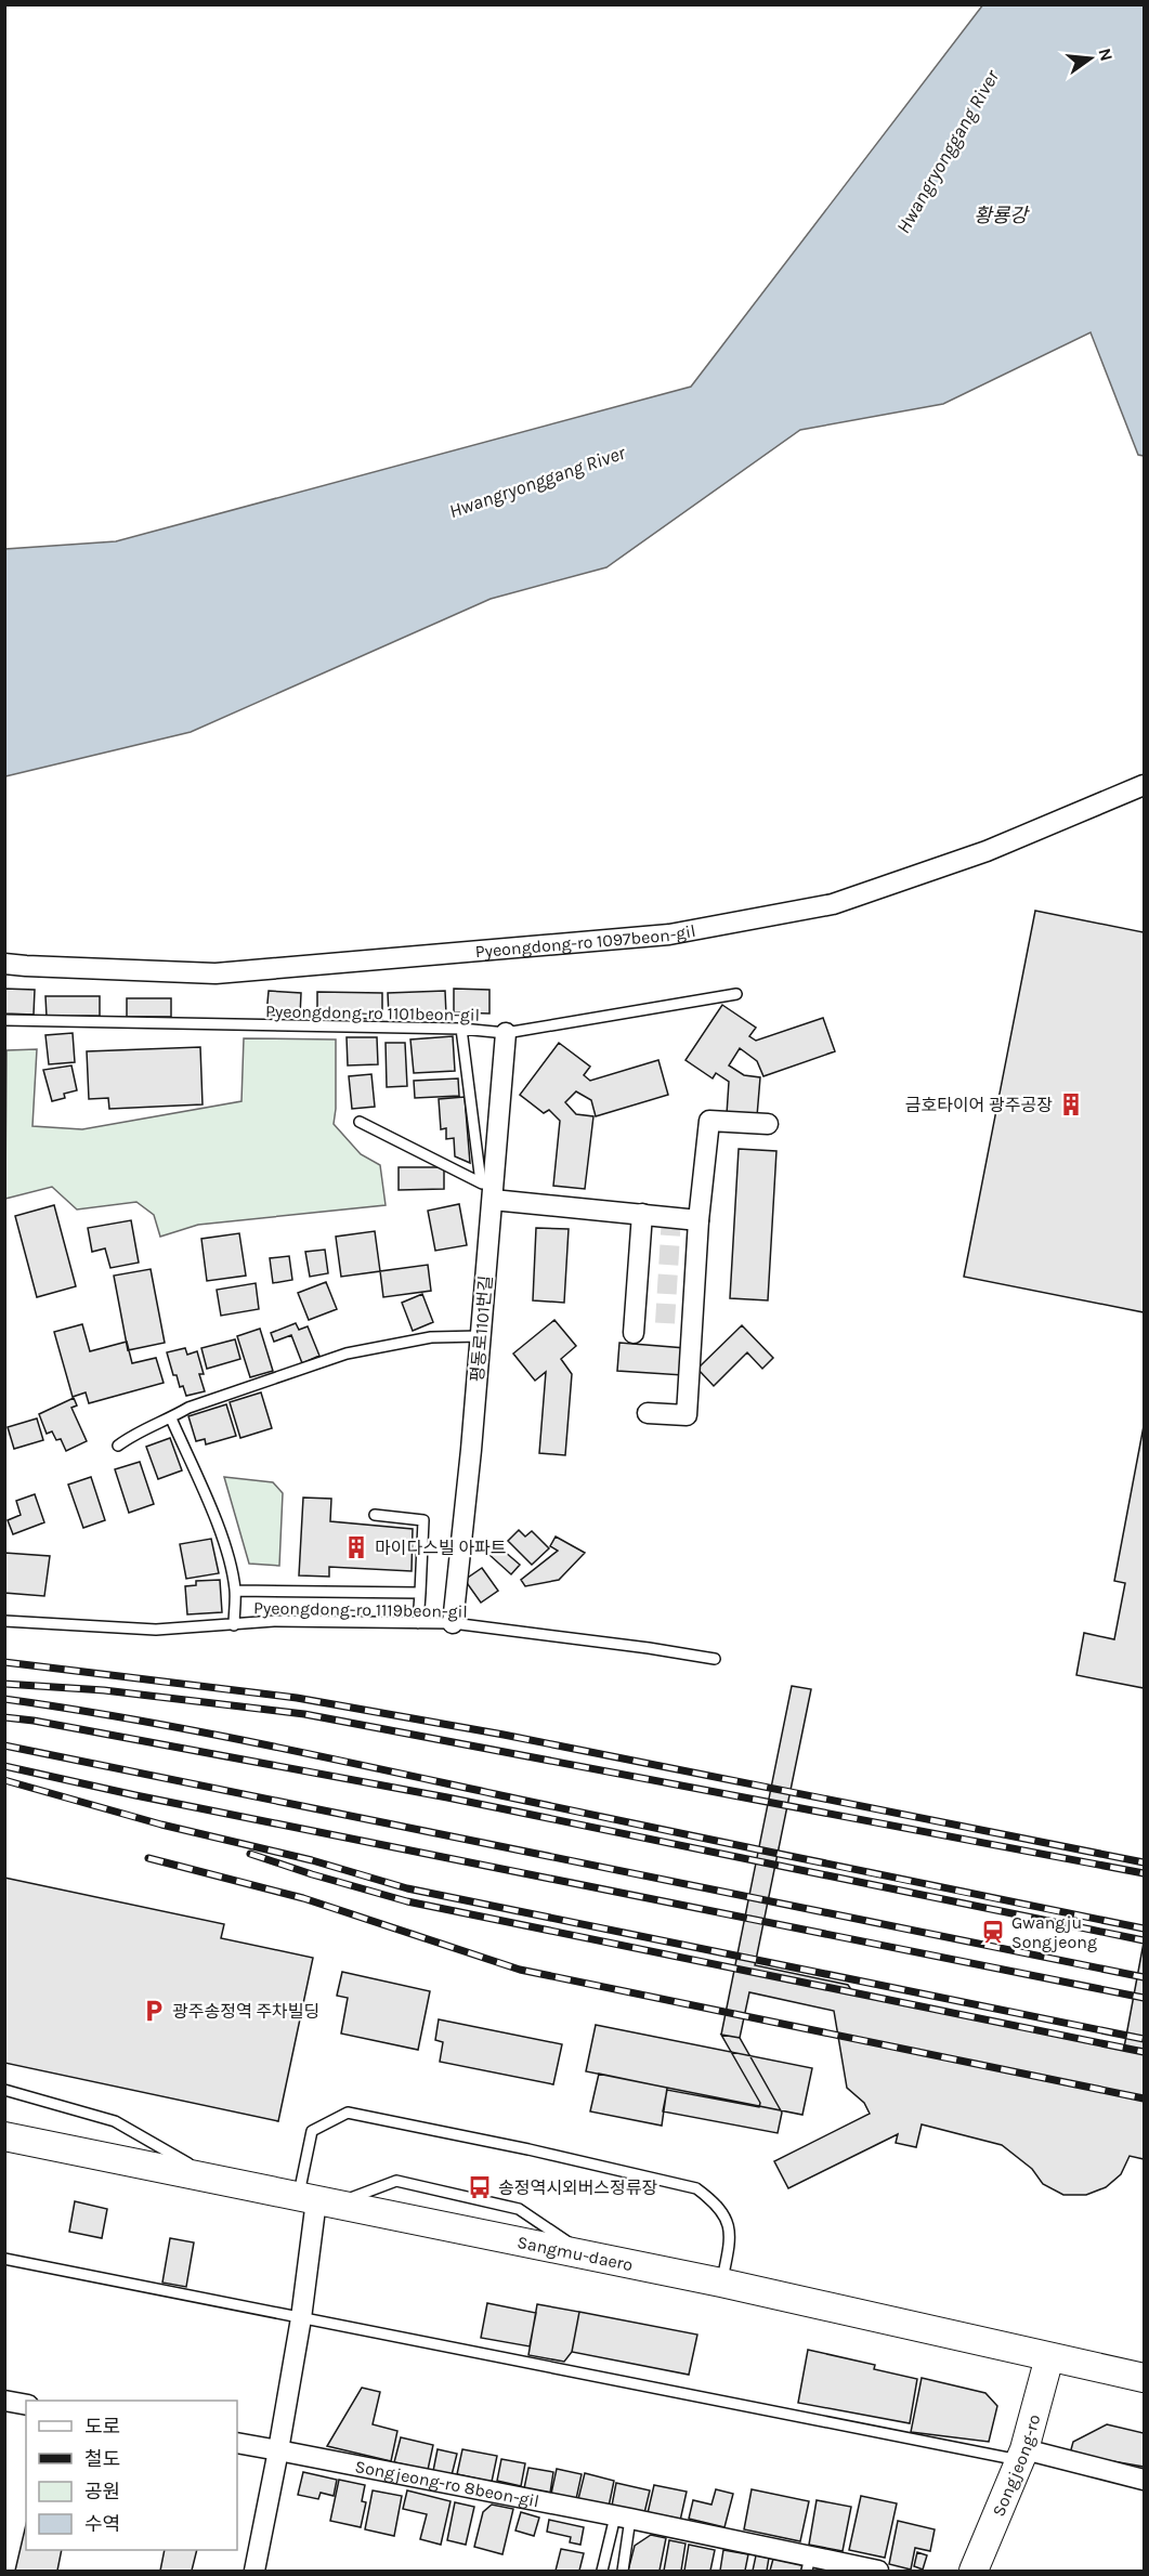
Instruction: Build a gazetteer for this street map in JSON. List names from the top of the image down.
{
  "streets": {
    "main road": ["Sangmu-daero", "Songjeong-ro"],
    "street": ["Pyeongdong-ro 1097beon-gil", "평동로1101번길", "Songjeong-ro 8beon-gil"],
    "lane": ["Pyeongdong-ro 1101beon-gil", "Pyeongdong-ro 1119beon-gil"]
  },
  "crossings": [
    ["Pyeongdong-ro 1101beon-gil", "평동로1101번길"],
    ["평동로1101번길", "Pyeongdong-ro 1119beon-gil"],
    ["Sangmu-daero", "Songjeong-ro"]
  ],
  "water": ["Hwangryonggang River", "황룡강"],
  "places": {
    "building": ["금호타이어 광주공장", "마이다스빌 아파트"],
    "station": ["Gwangju Songjeong"],
    "parking": ["광주송정역 주차빌딩"],
    "bus stop": ["송정역시외버스정류장"]
  },
  "legend": [
    "도로",
    "철도",
    "공원",
    "수역"
  ],
  "north": "right"
}
